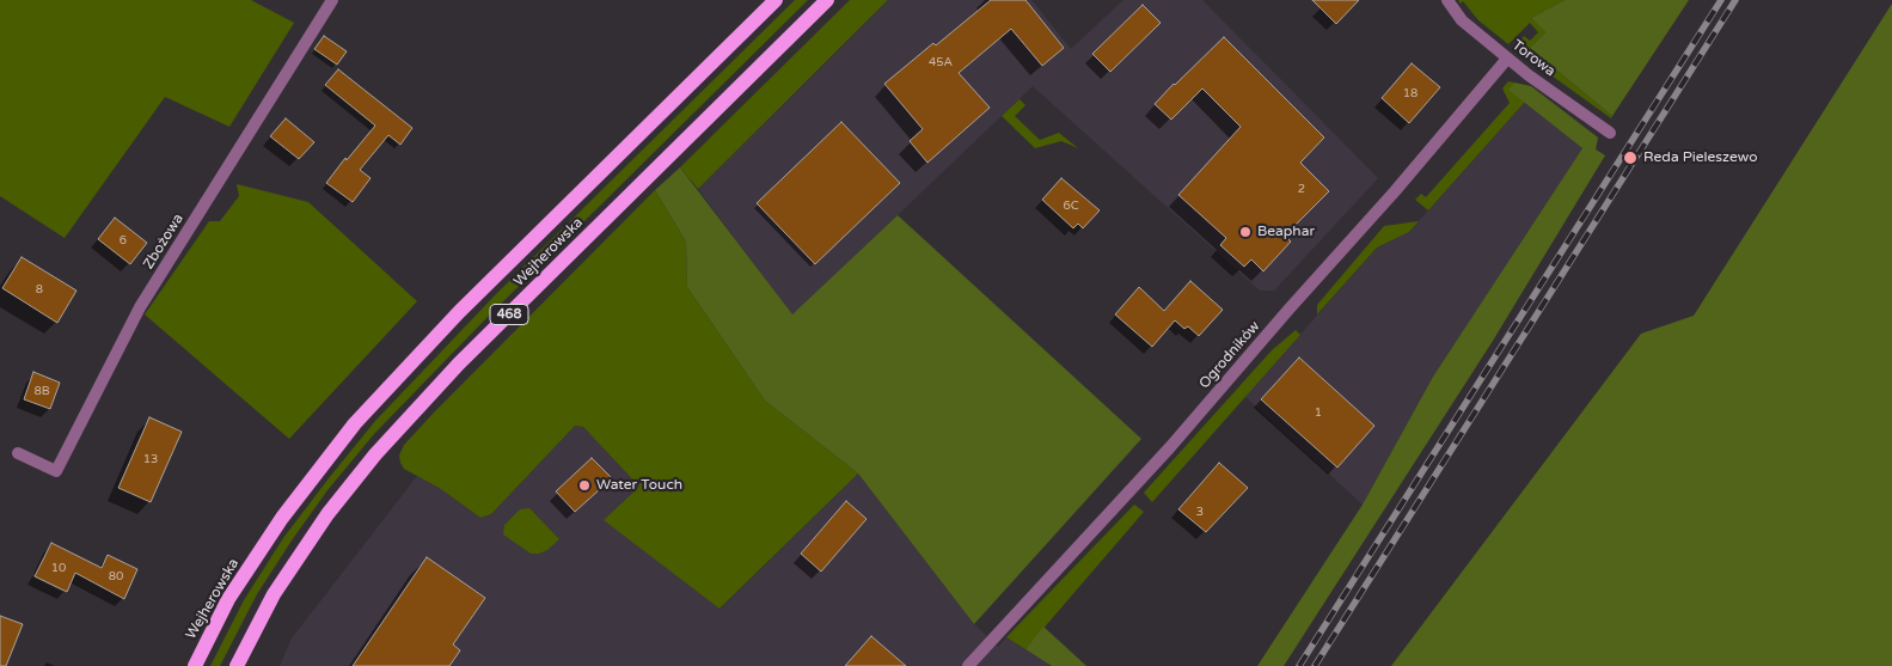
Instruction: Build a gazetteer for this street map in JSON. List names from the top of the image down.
{
  "streets": {
    "main road": ["Wejherowska", "468"],
    "street": ["Torowa", "Zbożowa", "Ogrodników"]
  },
  "crossings": [
    ["Torowa", "Ogrodników"]
  ],
  "places": ["Reda Pieleszewo", "Beaphar", "Water Touch"],
  "house_numbers": [
    "45A",
    "18",
    "2",
    "6C",
    "6",
    "8",
    "8B",
    "1",
    "13",
    "3",
    "10",
    "80"
  ]
}
